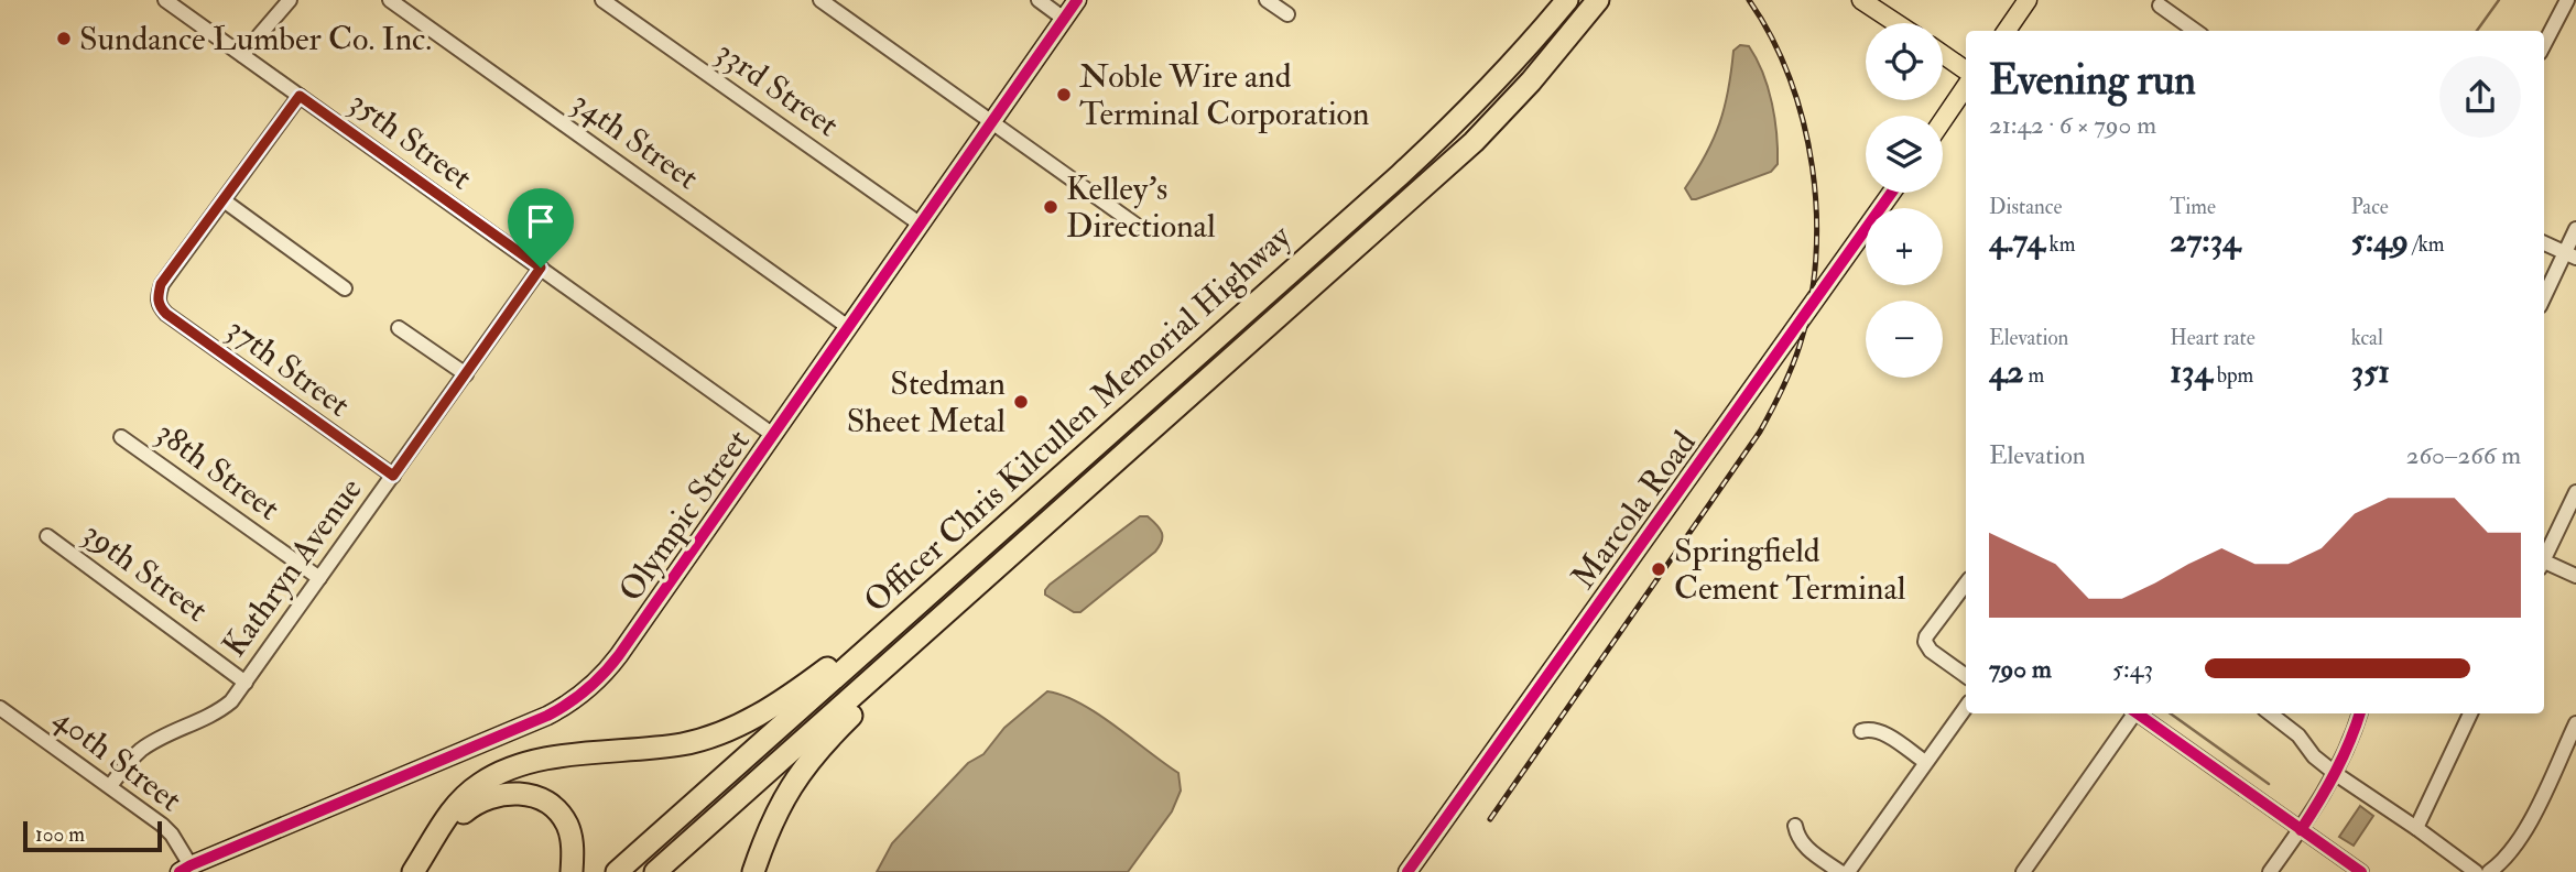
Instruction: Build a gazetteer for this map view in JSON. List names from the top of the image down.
{
  "streets": {
    "highway": ["Officer Chris Kilcullen Memorial Highway"],
    "main road": ["Marcola Road", "Olympic Street"],
    "street": [
      "33rd Street",
      "35th Street",
      "34th Street",
      "37th Street",
      "38th Street",
      "Kathryn Avenue",
      "39th Street",
      "40th Street"
    ]
  },
  "crossings": [
    ["33rd Street", "Olympic Street"],
    ["35th Street", "Olympic Street"],
    ["35th Street", "Kathryn Avenue"],
    ["34th Street", "Olympic Street"],
    ["37th Street", "Kathryn Avenue"],
    ["38th Street", "Kathryn Avenue"],
    ["Olympic Street", "40th Street"],
    ["Kathryn Avenue", "39th Street"],
    ["Kathryn Avenue", "40th Street"]
  ],
  "places": [
    "Sundance Lumber Co. Inc.",
    "Noble Wire and Terminal Corporation",
    "Kelley's Directional",
    "Stedman Sheet Metal",
    "Springfield Cement Terminal"
  ],
  "scale_bar": "100 m",
  "page": {
    "map_buttons": ["+", "−"],
    "heading": ["Evening run", "21:42 · 6 × 790 m"],
    "stats": [
      ["Distance", "4.74 km"],
      ["Time", "27:34"],
      ["Pace", "5:49 /km"],
      ["Elevation", "42 m"],
      ["Heart rate", "134 bpm"],
      ["kcal", "351"]
    ],
    "chart": ["Elevation", "260–266 m"],
    "list": [
      {
        "name": "790 m",
        "note": "5:43"
      }
    ],
    "scale": "100 m"
  }
}
